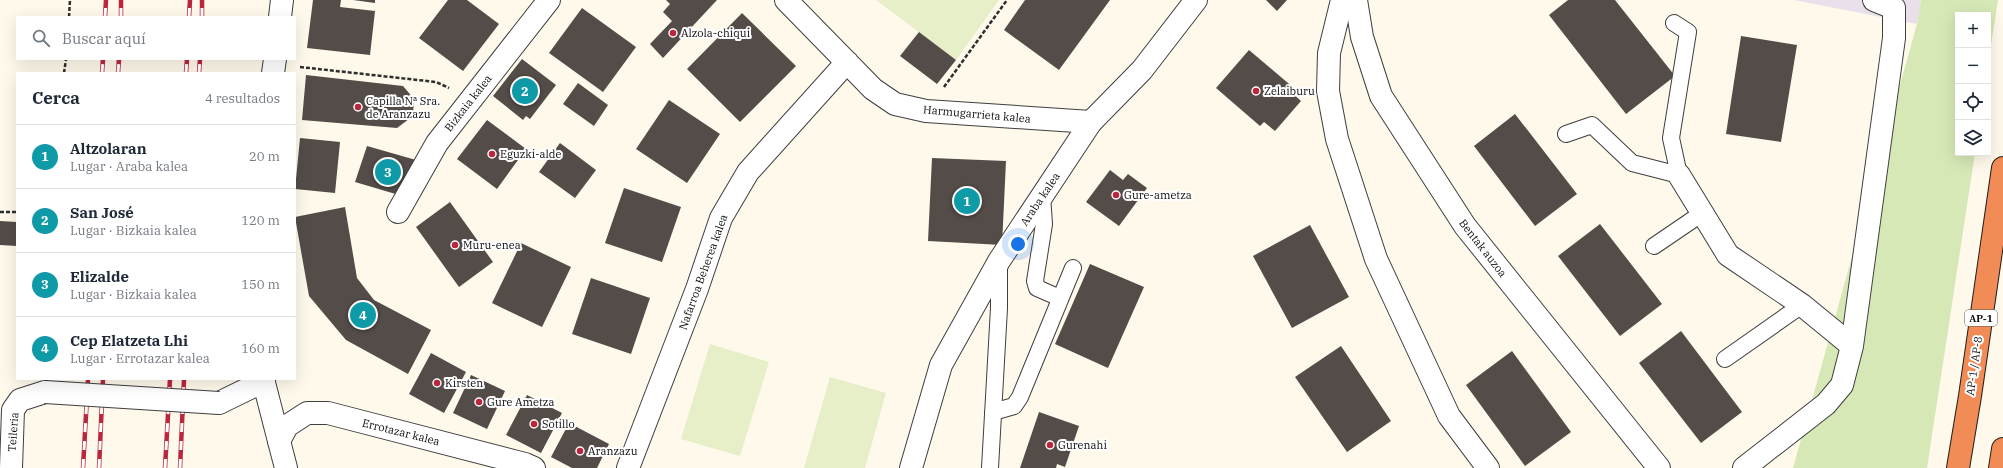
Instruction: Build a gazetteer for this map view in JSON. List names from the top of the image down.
{
  "streets": {
    "highway": ["AP-1", "AP-1 / AP-8"],
    "street": [
      "Bizkaia kalea",
      "Harmugarrieta kalea",
      "Araba kalea",
      "Bentak auzoa",
      "Nafarroa Beherea kalea",
      "Teileria",
      "Errotazar kalea"
    ]
  },
  "crossings": [
    ["Harmugarrieta kalea", "Araba kalea"],
    ["Harmugarrieta kalea", "Nafarroa Beherea kalea"]
  ],
  "places": [
    "Alzola-chiqui",
    "Zelaiburu",
    "Capilla Nª Sra. de Aranzazu",
    "Eguzki-alde",
    "Gure-ametza",
    "Muru-enea",
    "Kirsten",
    "Gure Ametza",
    "Sotillo",
    "Gurenahi",
    "Aranzazu"
  ],
  "page": {
    "map_buttons": ["+", "−"],
    "search": "Buscar aquí",
    "heading": ["Cerca", "4 resultados"],
    "pins": [
      "2",
      "3",
      "1",
      "4"
    ],
    "list": [
      {
        "mark": "1",
        "name": "Altzolaran",
        "note": "Lugar · Araba kalea",
        "value": "20 m"
      },
      {
        "mark": "2",
        "name": "San José",
        "note": "Lugar · Bizkaia kalea",
        "value": "120 m"
      },
      {
        "mark": "3",
        "name": "Elizalde",
        "note": "Lugar · Bizkaia kalea",
        "value": "150 m"
      },
      {
        "mark": "4",
        "name": "Cep Elatzeta Lhi",
        "note": "Lugar · Errotazar kalea",
        "value": "160 m"
      }
    ]
  }
}
